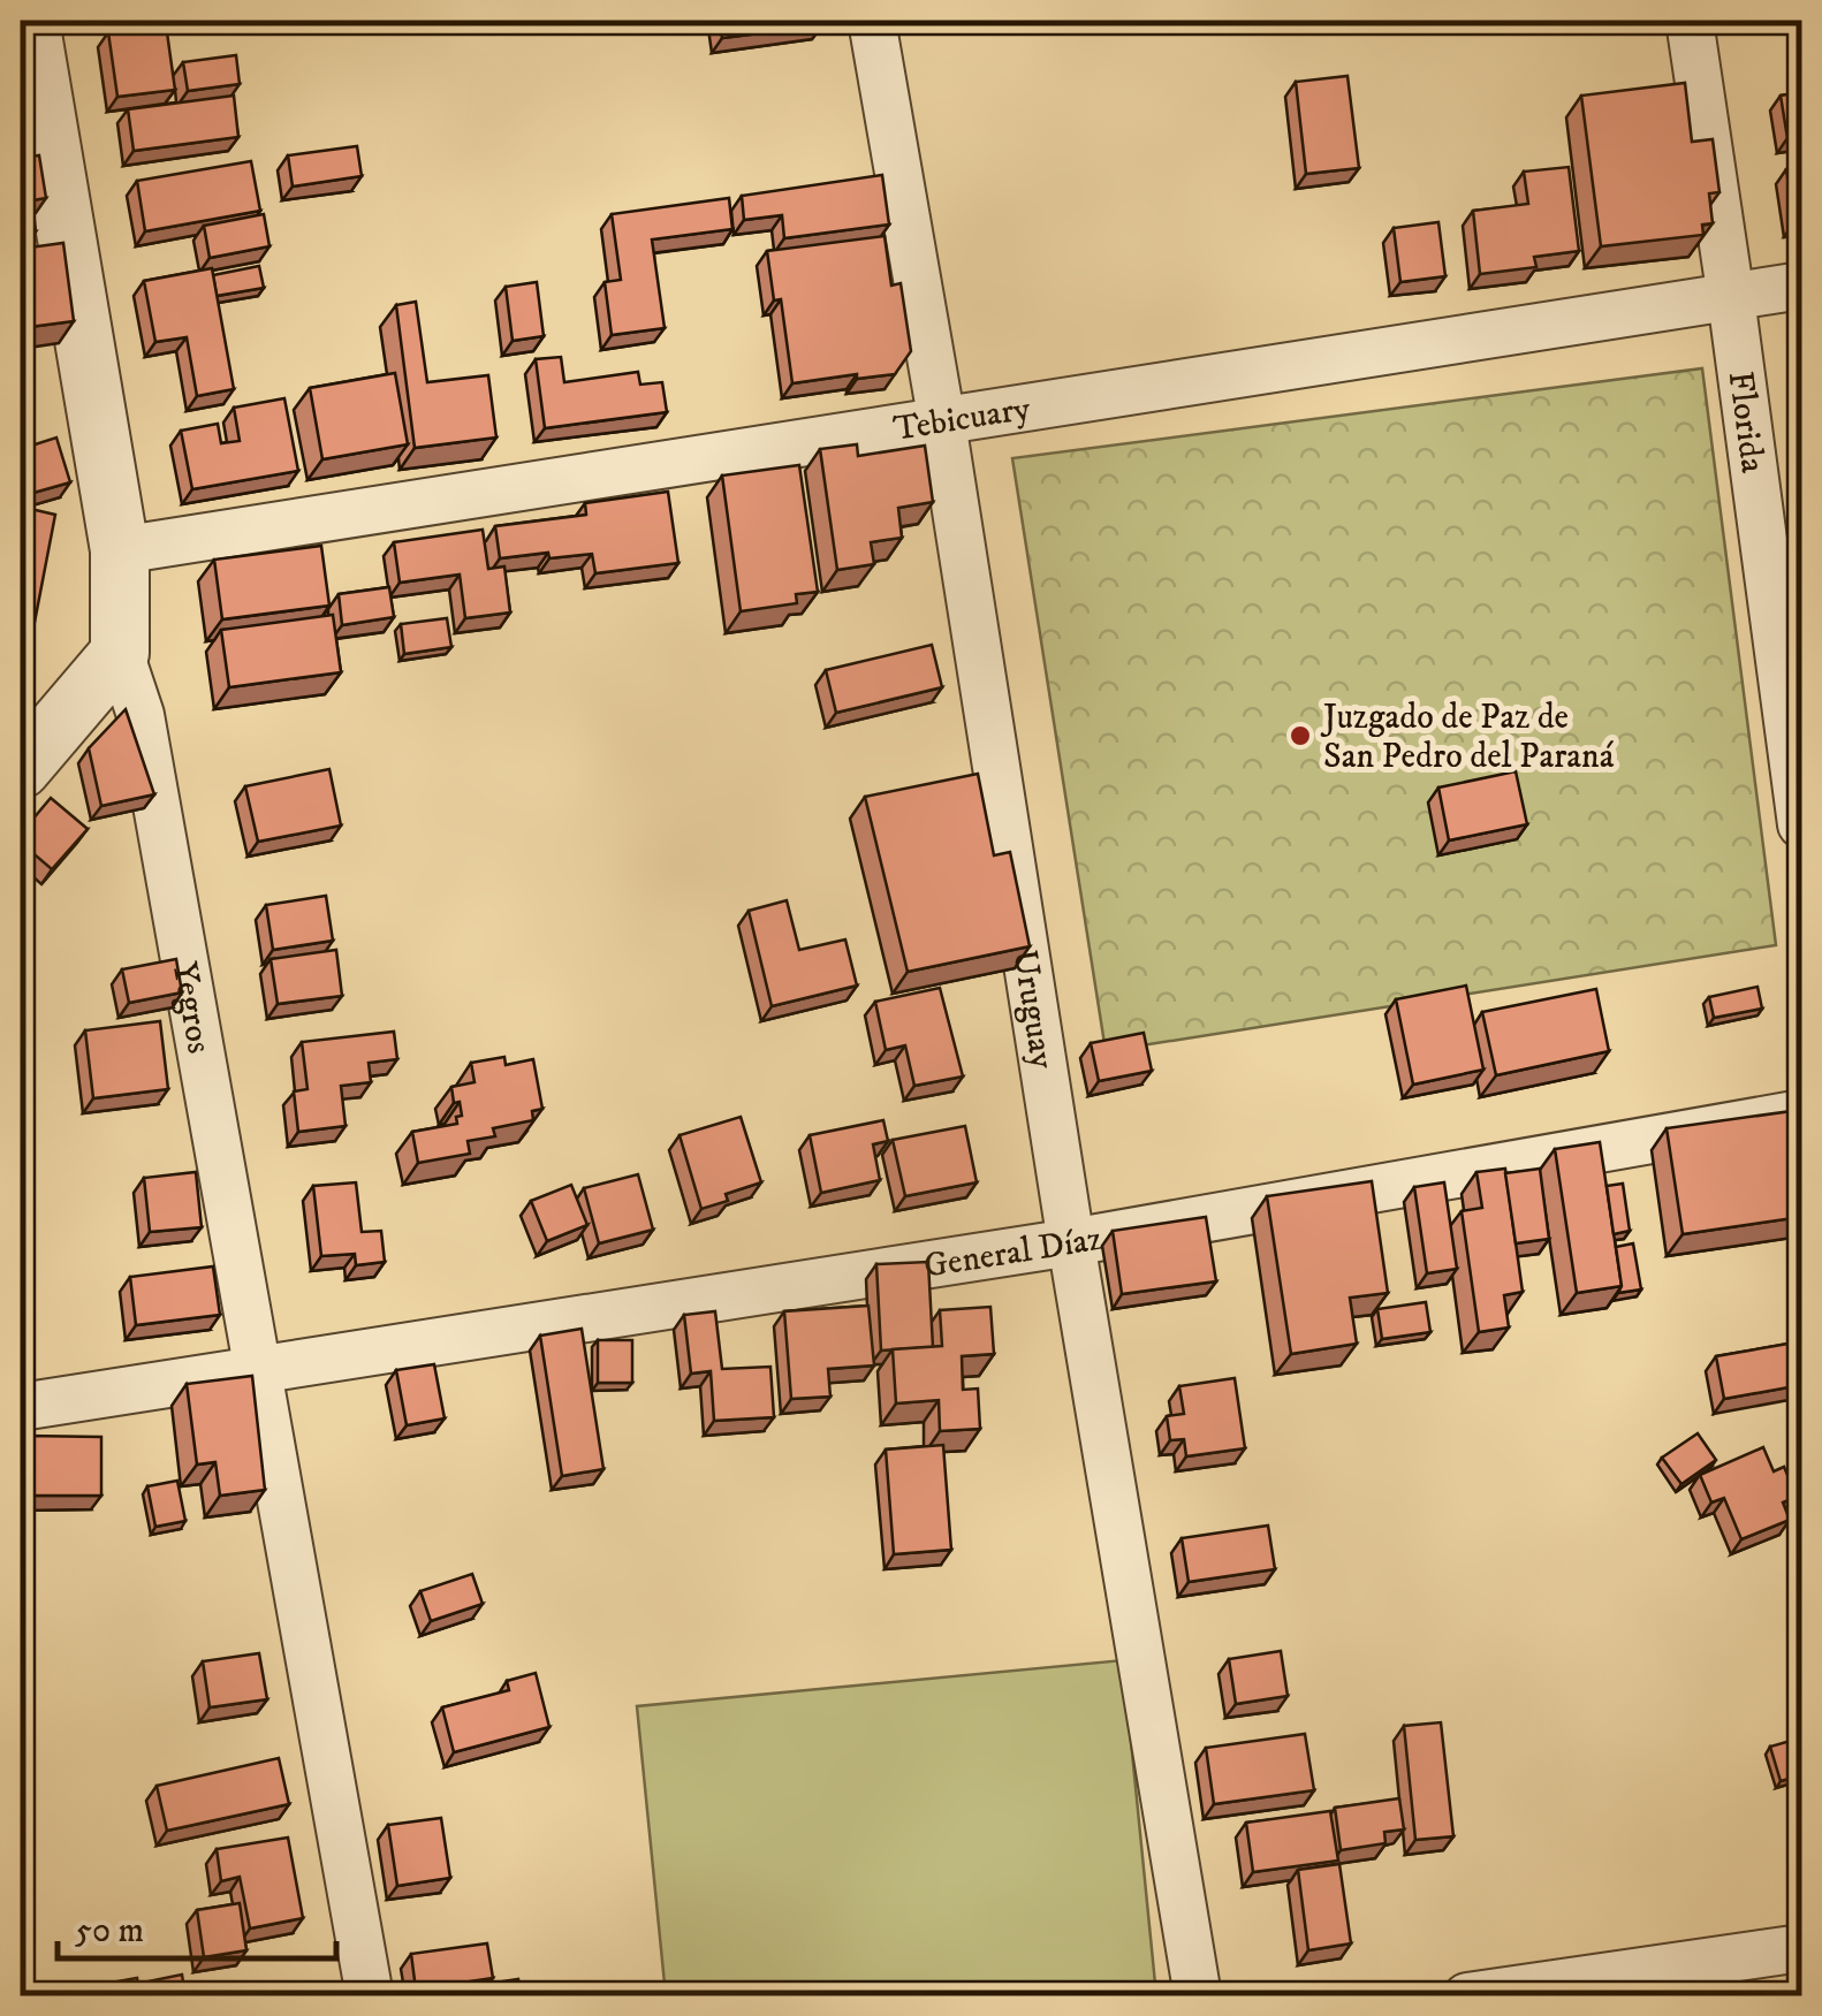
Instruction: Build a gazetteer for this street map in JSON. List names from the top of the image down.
{
  "streets": {
    "street": [
      "Tebicuary",
      "Florida",
      "Yegros",
      "Uruguay",
      "General Díaz"
    ]
  },
  "crossings": [
    ["Tebicuary", "Florida"],
    ["Tebicuary", "Yegros"],
    ["Tebicuary", "Uruguay"],
    ["Yegros", "General Díaz"],
    ["Uruguay", "General Díaz"]
  ],
  "places": ["Juzgado de Paz de San Pedro del Paraná"],
  "scale_bar": "50 m"
}
